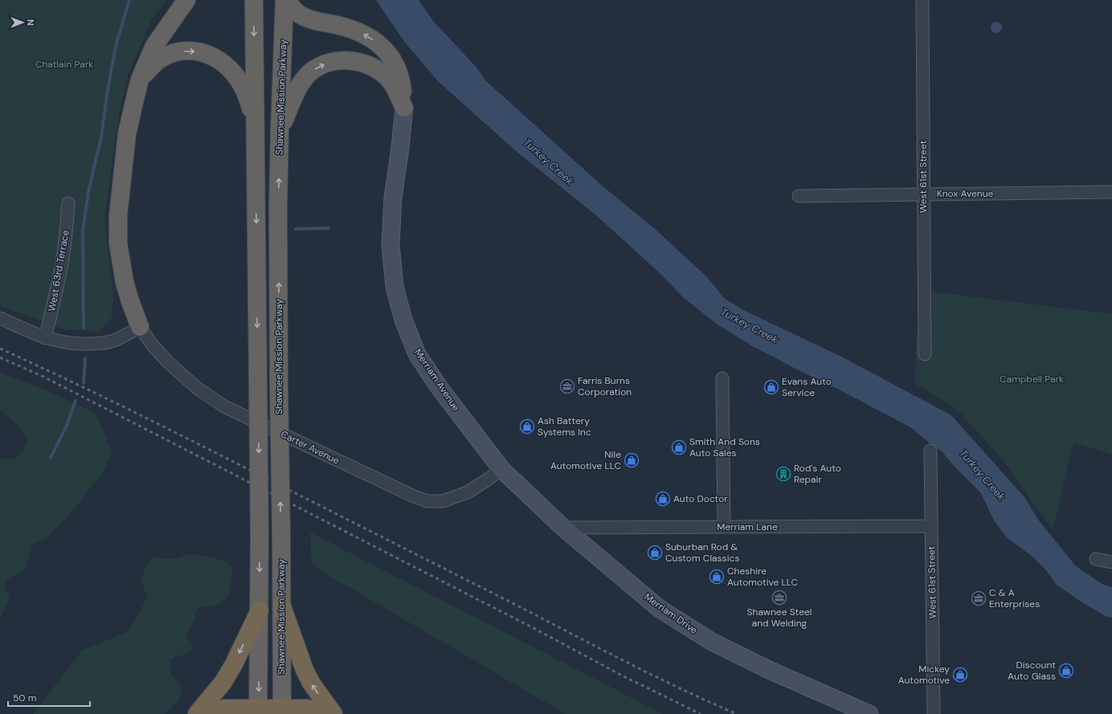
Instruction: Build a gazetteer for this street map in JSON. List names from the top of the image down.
{
  "streets": {
    "highway": ["Shawnee Mission Parkway"],
    "main road": ["Merriam Avenue", "Merriam Drive"],
    "street": [
      "West 61st Street",
      "Knox Avenue",
      "West 63rd Terrace",
      "Carter Avenue",
      "Merriam Lane"
    ]
  },
  "crossings": [
    ["West 61st Street", "Knox Avenue"],
    ["West 61st Street", "Merriam Lane"],
    ["Merriam Avenue", "Carter Avenue"],
    ["Merriam Avenue", "Merriam Drive"],
    ["Carter Avenue", "Merriam Drive"],
    ["Merriam Lane", "Merriam Drive"]
  ],
  "water": ["Turkey Creek"],
  "parks": ["Chatlain Park", "Campbell Park"],
  "places": {
    "office": ["Farris Burns Corporation", "Shawnee Steel and Welding", "C & A Enterprises"],
    "shop": [
      "Evans Auto Service",
      "Ash Battery Systems Inc",
      "Smith And Sons Auto Sales",
      "Nile Automotive LLC",
      "Auto Doctor",
      "Suburban Rod & Custom Classics",
      "Cheshire Automotive LLC",
      "Discount Auto Glass",
      "Mickey Automotive"
    ],
    "building": ["Rod's Auto Repair"]
  },
  "scale_bar": "50 m",
  "north": "right"
}
